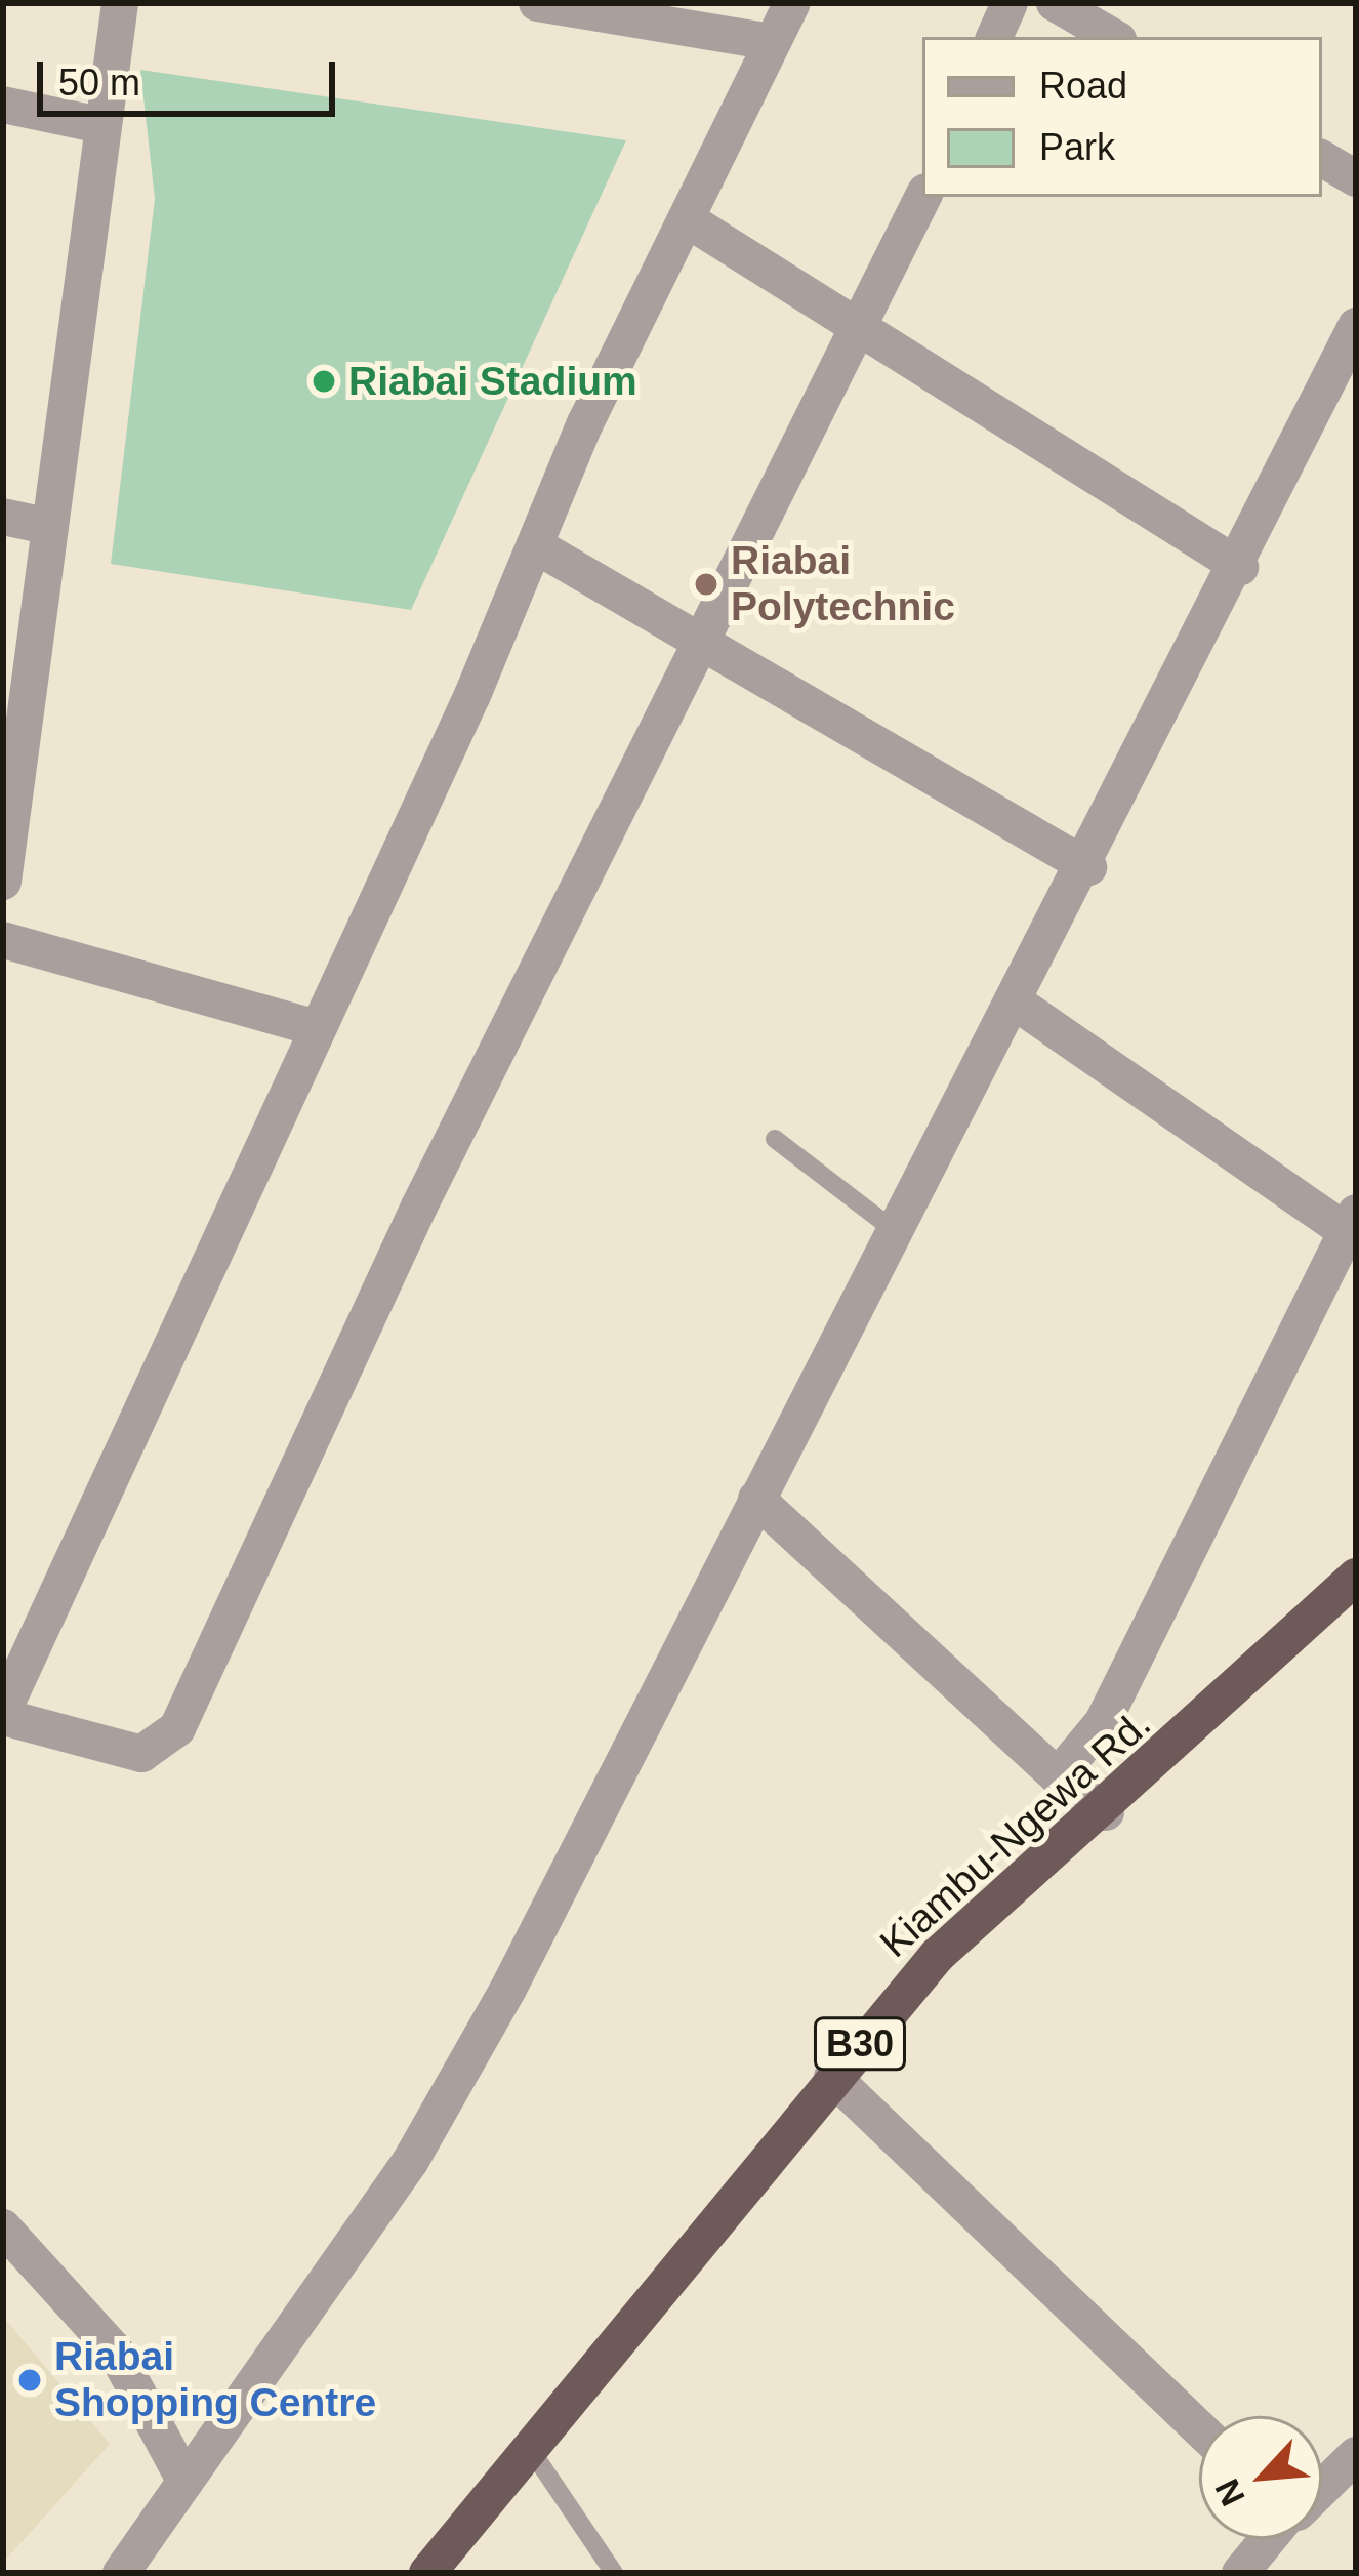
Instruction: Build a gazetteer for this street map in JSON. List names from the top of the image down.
{
  "streets": {
    "highway": ["Kiambu-Ngewa Rd.", "B30"]
  },
  "places": ["Riabai Stadium", "Riabai Polytechnic", "Riabai Shopping Centre"],
  "legend": ["Road", "Park"],
  "scale_bar": "50 m",
  "north": "bottom left"
}
